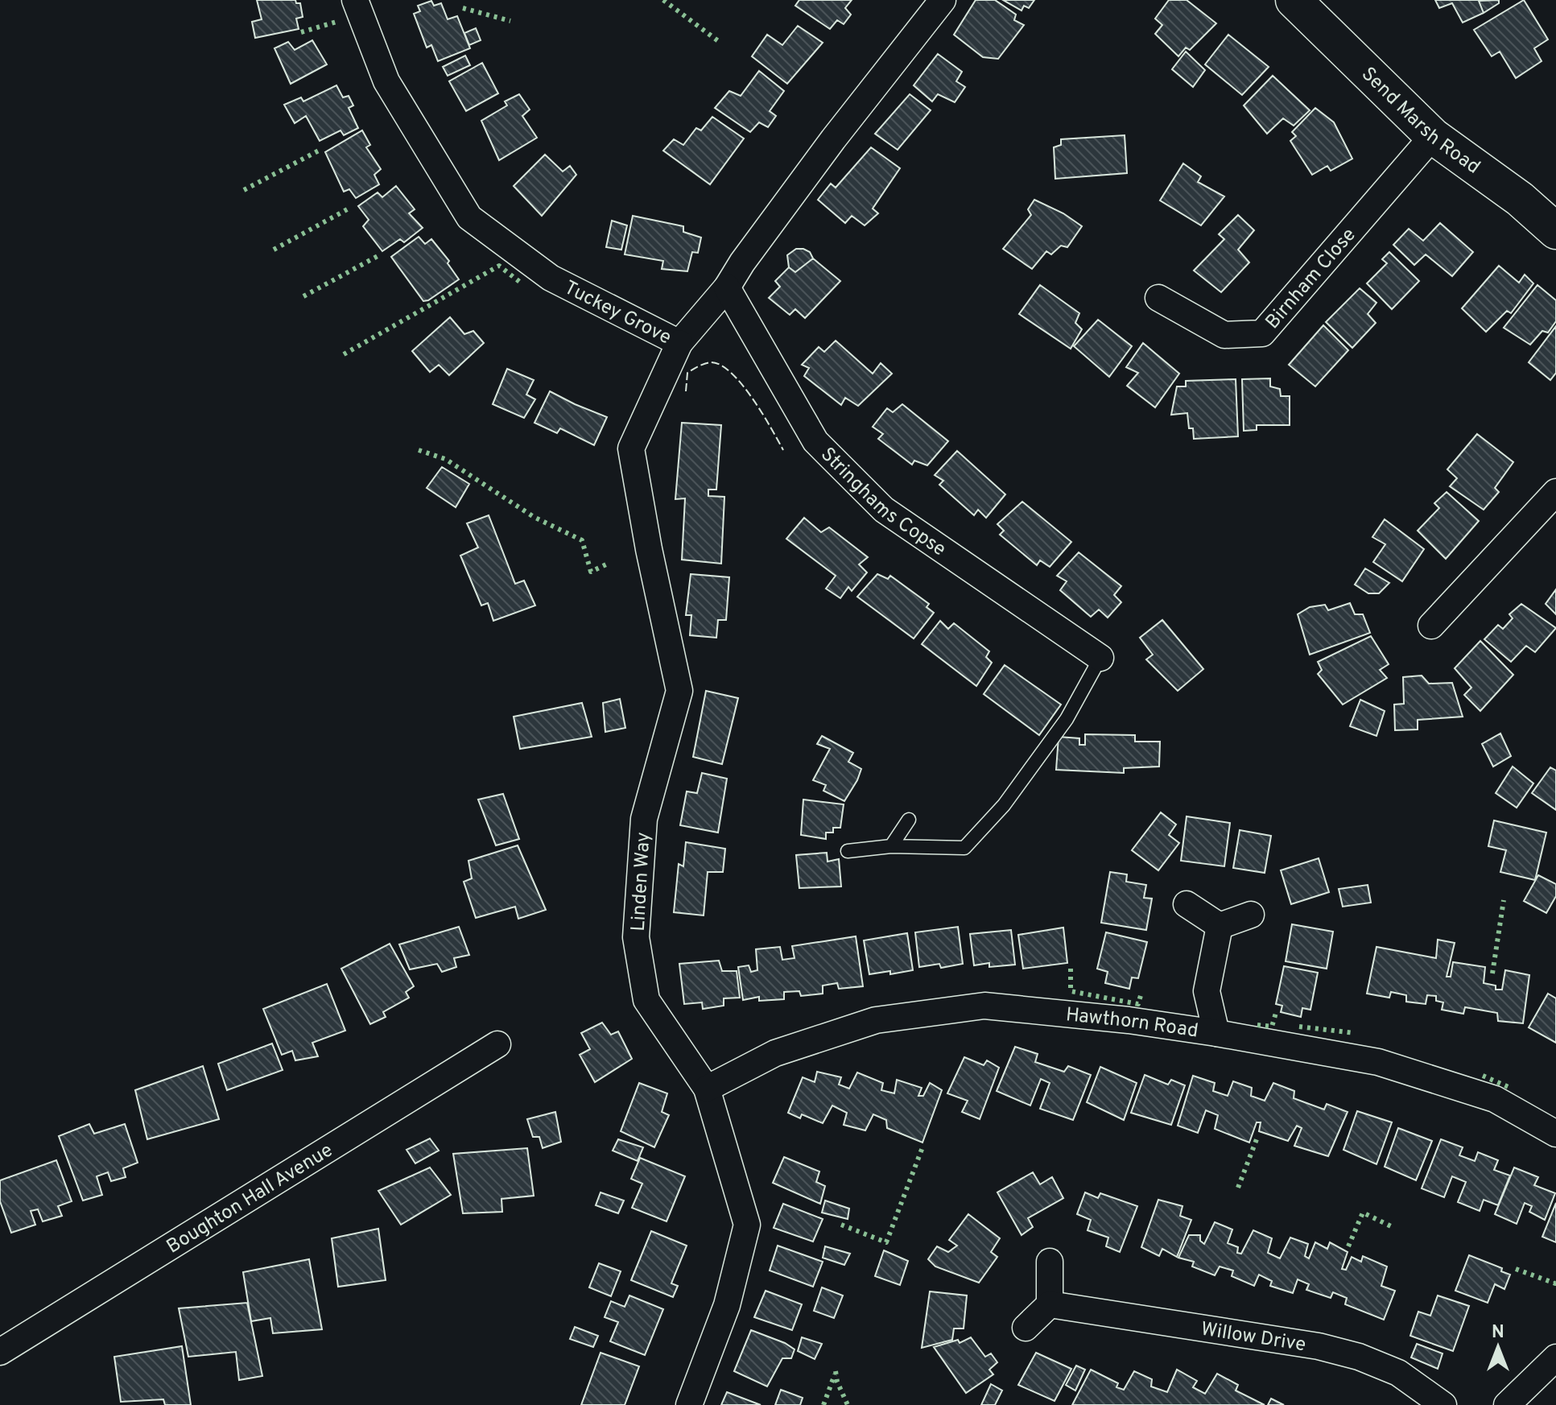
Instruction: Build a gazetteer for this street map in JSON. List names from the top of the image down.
{
  "streets": {
    "main road": ["Send Marsh Road"],
    "street": [
      "Birnham Close",
      "Tuckey Grove",
      "Stringhams Copse",
      "Linden Way",
      "Hawthorn Road",
      "Boughton Hall Avenue",
      "Willow Drive"
    ]
  },
  "crossings": [
    ["Send Marsh Road", "Birnham Close"],
    ["Tuckey Grove", "Stringhams Copse"],
    ["Tuckey Grove", "Linden Way"],
    ["Linden Way", "Hawthorn Road"]
  ],
  "north": "top"
}
